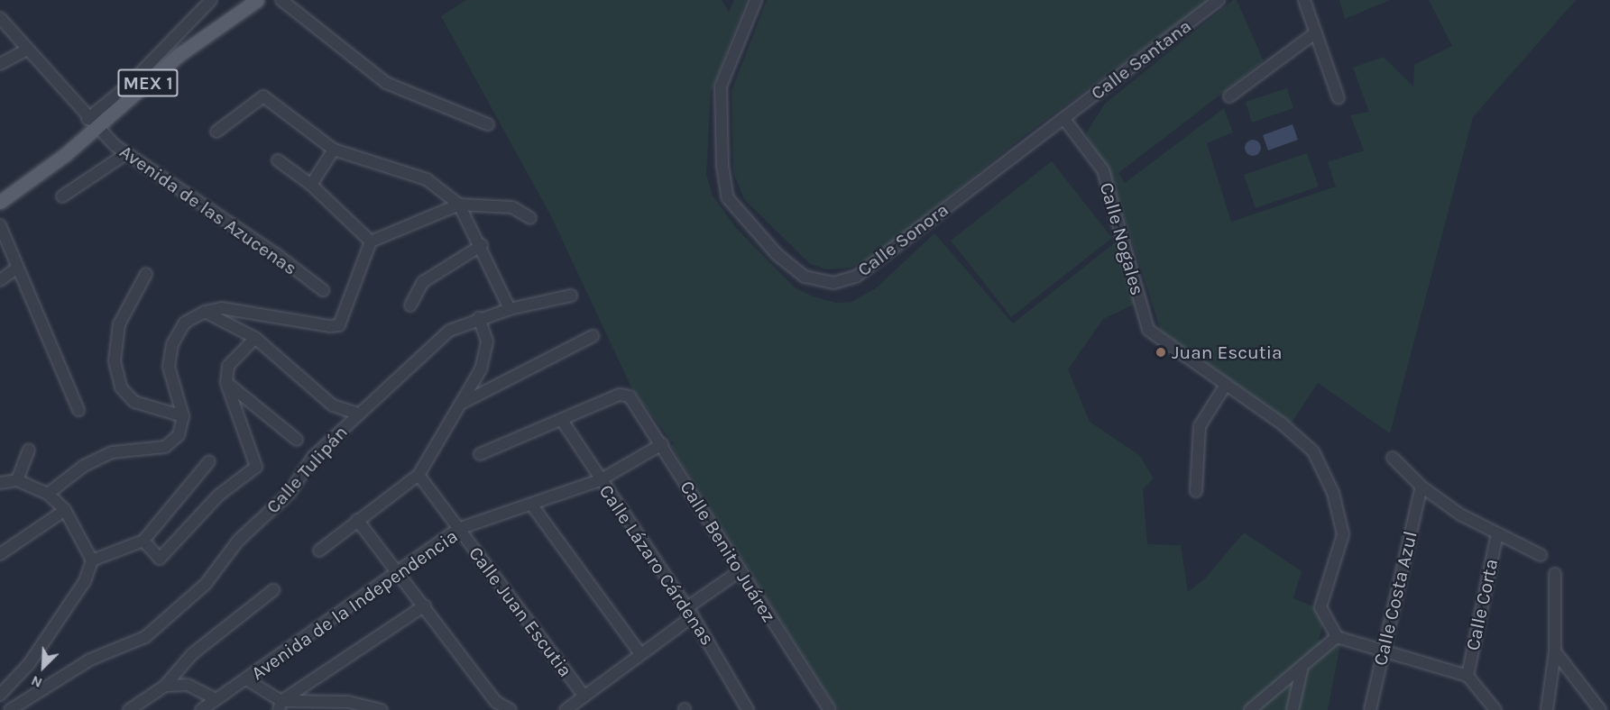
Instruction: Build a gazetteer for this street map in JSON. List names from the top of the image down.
{
  "streets": {
    "main road": ["MEX 1"],
    "street": [
      "Calle Santana",
      "Avenida de las Azucenas",
      "Calle Nogales",
      "Calle Sonora",
      "Calle Tulipán",
      "Calle Benito Juárez",
      "Calle Lázaro Cárdenas",
      "Calle Costa Azul",
      "Avenida de la Independencia",
      "Calle Corta",
      "Calle Juan Escutia"
    ]
  },
  "crossings": [
    ["Calle Santana", "Calle Nogales"],
    ["Calle Santana", "Calle Sonora"],
    ["MEX 1", "Avenida de las Azucenas"],
    ["Calle Nogales", "Calle Sonora"],
    ["Calle Benito Juárez", "Calle Lázaro Cárdenas"],
    ["Calle Benito Juárez", "Avenida de la Independencia"],
    ["Calle Lázaro Cárdenas", "Avenida de la Independencia"],
    ["Avenida de la Independencia", "Calle Juan Escutia"]
  ],
  "places": ["Juan Escutia"],
  "north": "bottom left"
}
